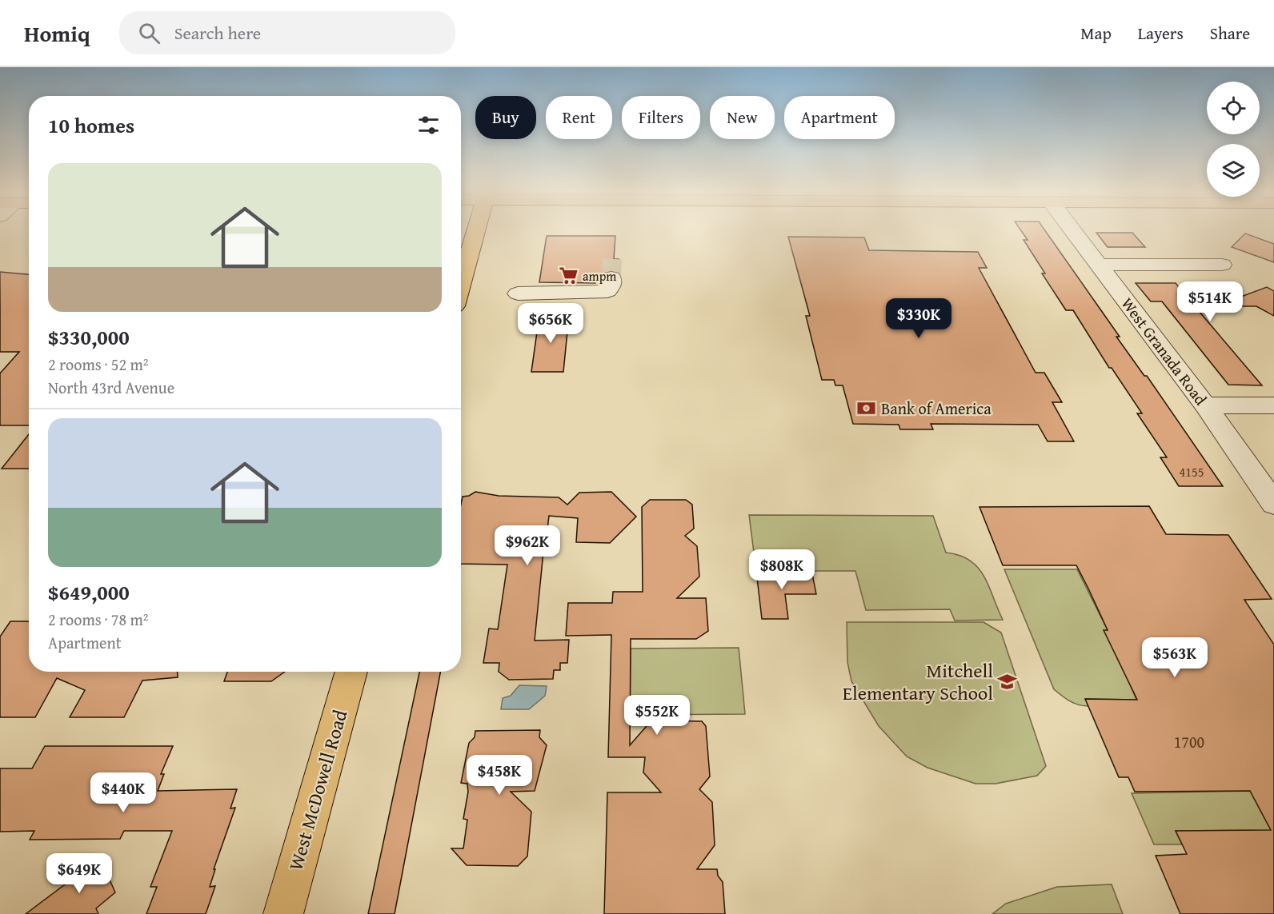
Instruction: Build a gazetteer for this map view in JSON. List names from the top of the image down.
{
  "streets": {
    "main road": ["West McDowell Road"],
    "street": ["West Granada Road"]
  },
  "places": {
    "supermarket": ["ampm"],
    "bank": ["Bank of America"],
    "school or university": ["Mitchell Elementary School"]
  },
  "house_numbers": ["4155", "1700"],
  "page": {
    "header": "Homiq",
    "search": "Search here",
    "nav": ["Map", "Layers", "Share"],
    "chip": [
      "Buy",
      "Rent",
      "Filters",
      "New",
      "Apartment"
    ],
    "heading": "10 homes",
    "list": [
      {
        "name": "$330,000",
        "note": "2 rooms · 52 m² · North 43rd Avenue"
      },
      {
        "name": "$649,000",
        "note": "2 rooms · 78 m² · Apartment"
      }
    ],
    "price": [
      "$514K",
      "$330K",
      "$656K",
      "$962K",
      "$808K",
      "$563K",
      "$552K",
      "$458K",
      "$440K",
      "$649K"
    ]
  }
}
